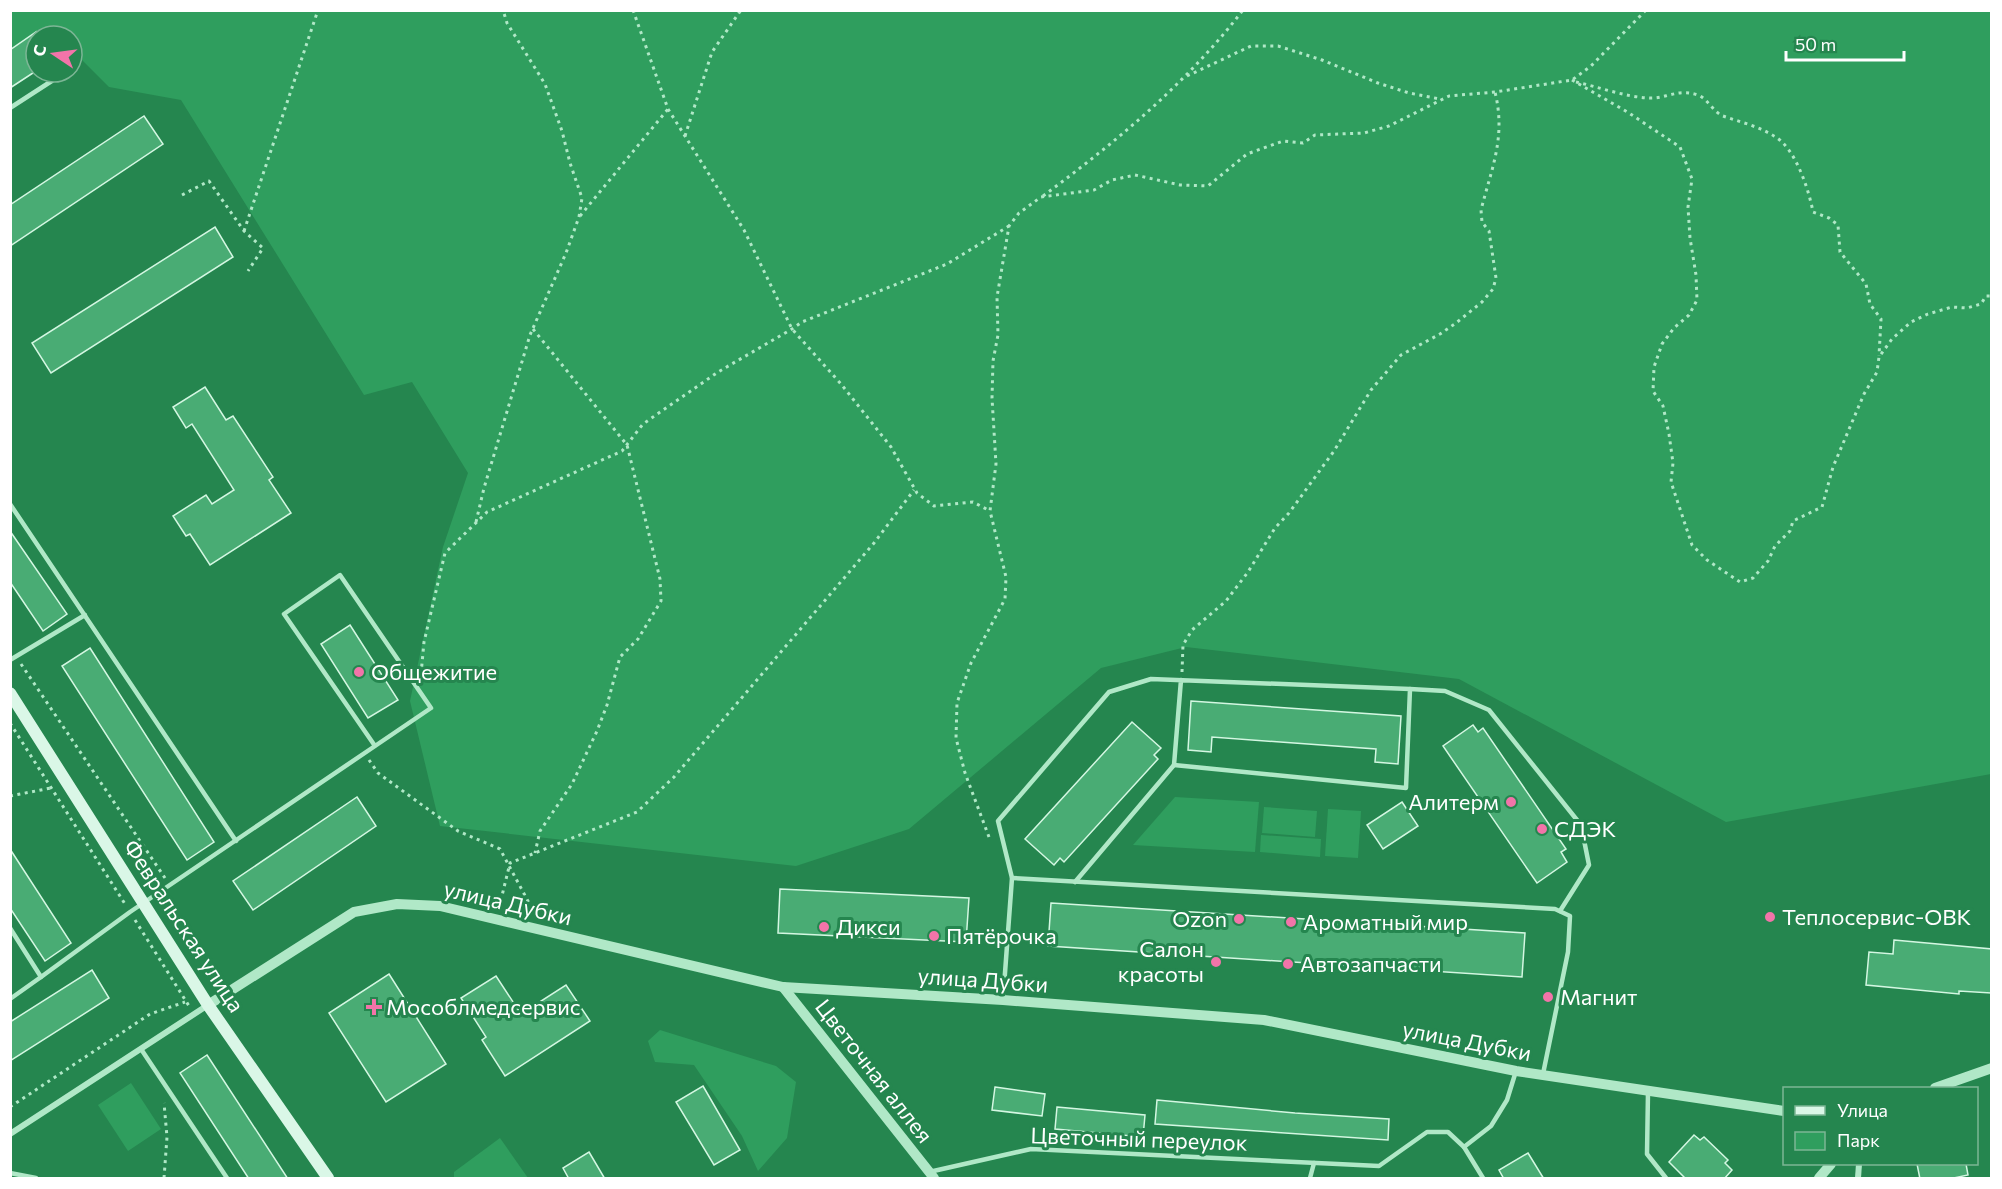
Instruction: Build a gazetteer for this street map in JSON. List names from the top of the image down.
{
  "streets": {
    "main road": ["Февральская улица"],
    "street": ["улица Дубки", "Цветочная аллея"],
    "lane": ["Цветочный переулок"]
  },
  "crossings": [
    ["улица Дубки", "Февральская улица"],
    ["улица Дубки", "Цветочная аллея"],
    ["Цветочная аллея", "Цветочный переулок"]
  ],
  "places": {
    "other": [
      "Общежитие",
      "Алитерм",
      "СДЭК",
      "Теплосервис-ОВК",
      "Ozon",
      "Ароматный мир",
      "Дикси",
      "Пятёрочка",
      "Салон красоты",
      "Автозапчасти",
      "Магнит"
    ],
    "health": ["Мособлмедсервис"]
  },
  "legend": ["Улица", "Парк"],
  "scale_bar": "50 m",
  "north": "left"
}
